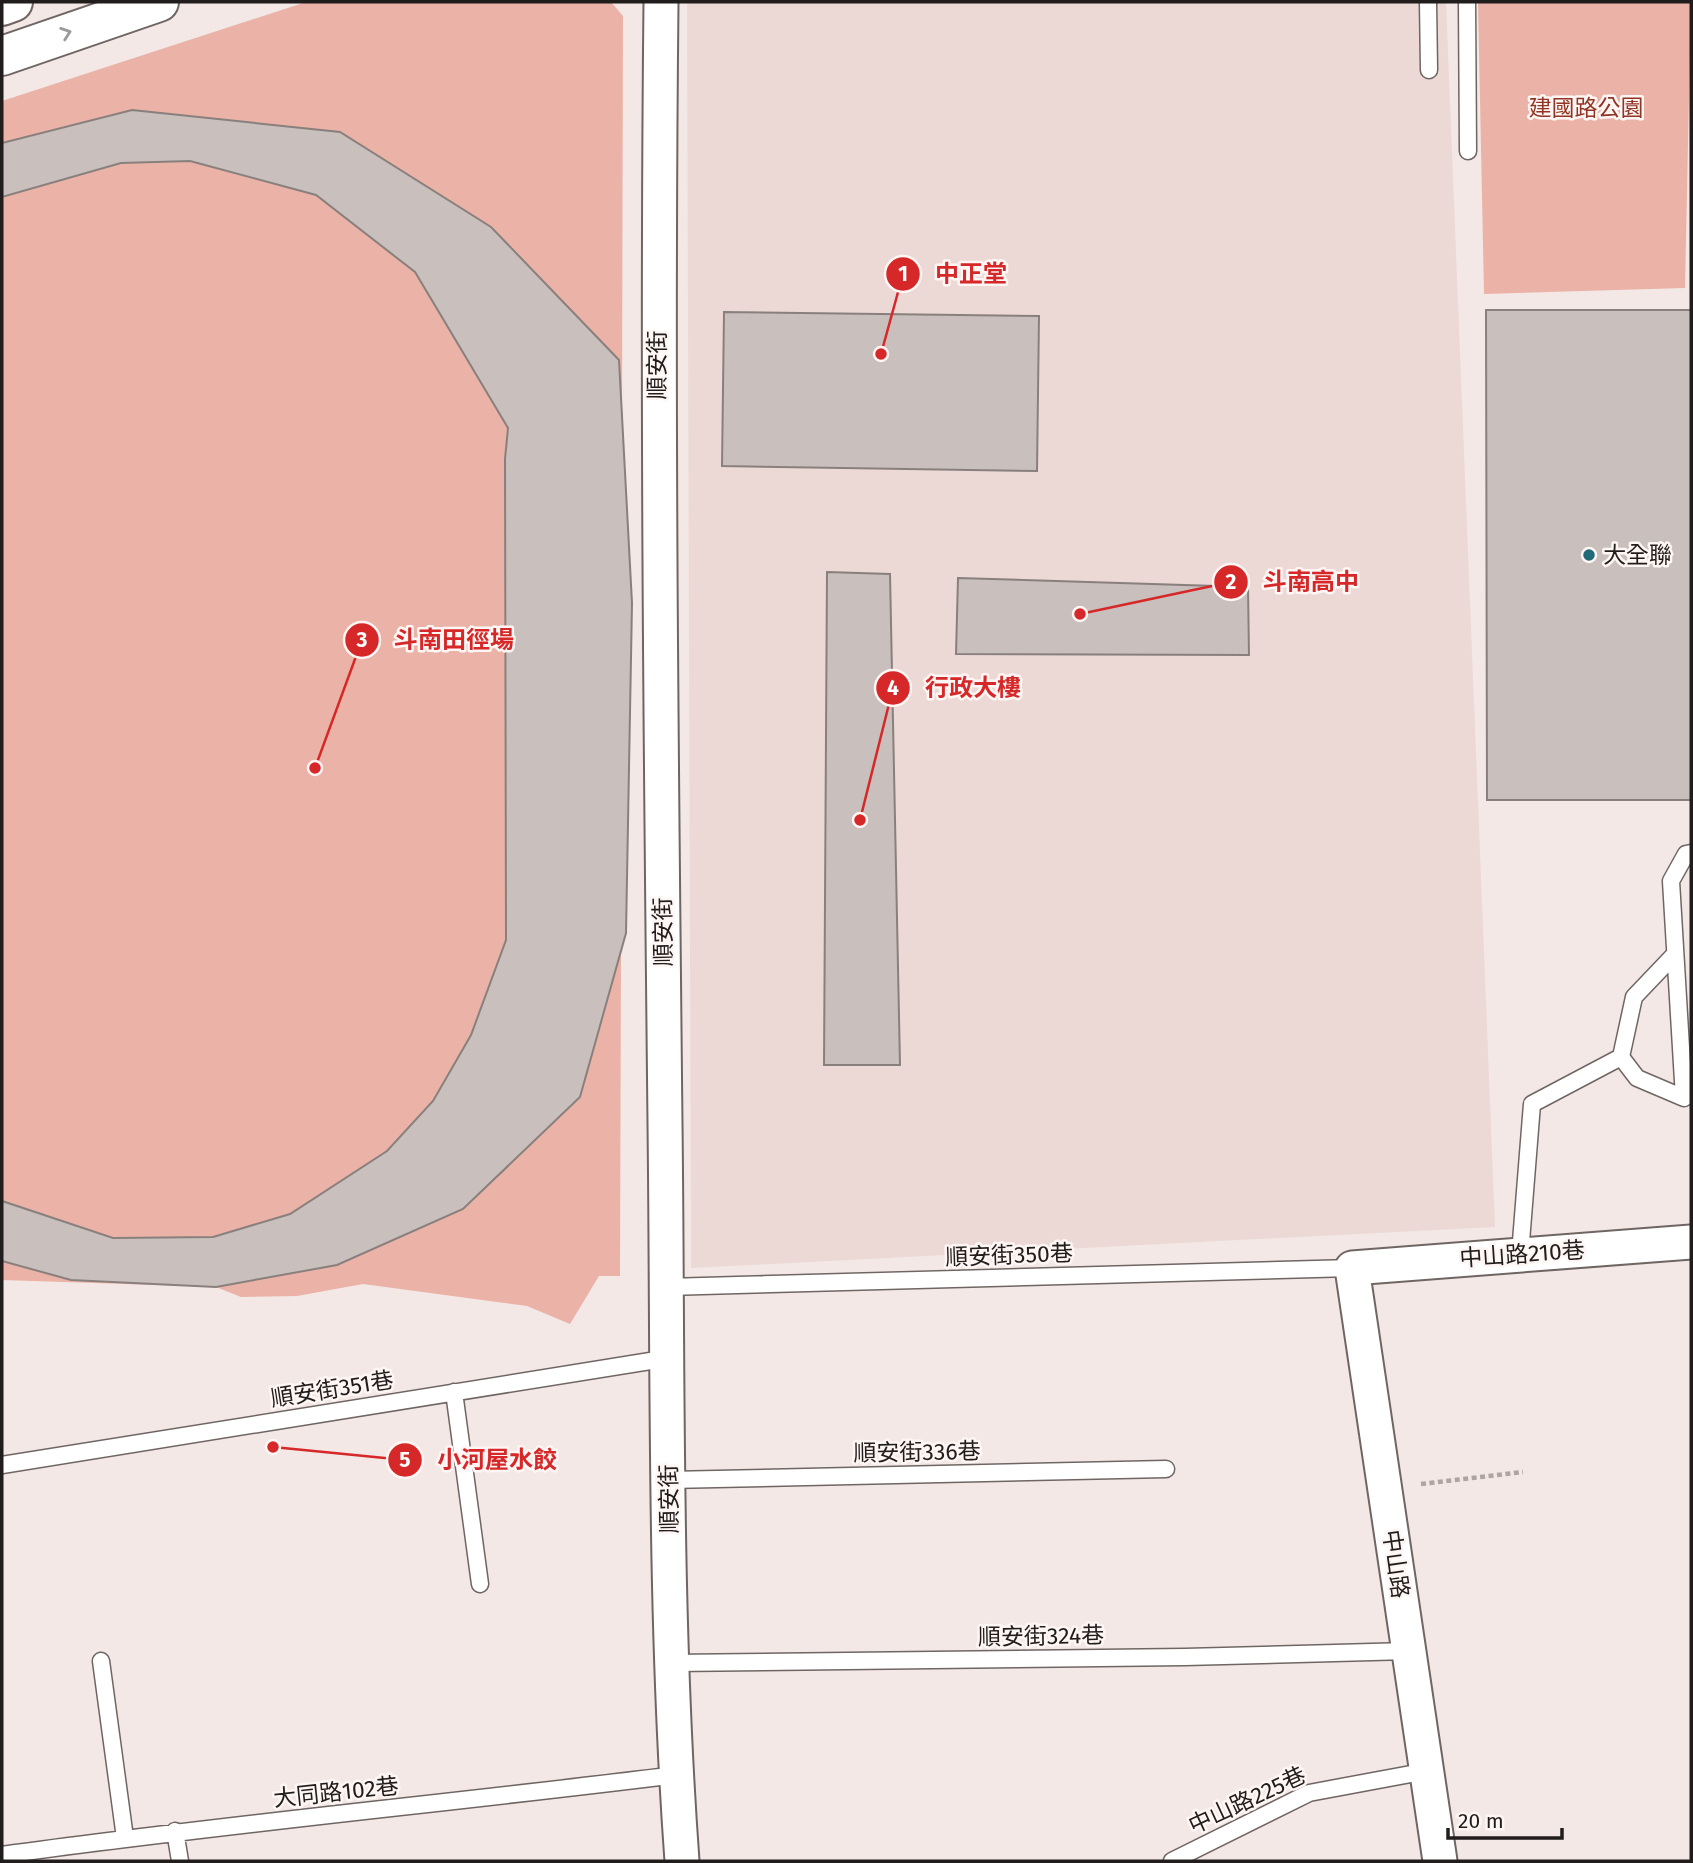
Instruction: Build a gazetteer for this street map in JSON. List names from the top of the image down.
{
  "streets": {
    "street": ["順安街", "中山路210巷", "中山路"],
    "lane": [
      "順安街350巷",
      "順安街351巷",
      "順安街336巷",
      "順安街324巷",
      "大同路102巷",
      "中山路225巷"
    ]
  },
  "crossings": [
    ["順安街", "順安街350巷"],
    ["順安街", "順安街351巷"],
    ["順安街", "順安街336巷"],
    ["順安街", "順安街324巷"],
    ["順安街", "大同路102巷"],
    ["中山路210巷", "順安街350巷"],
    ["中山路210巷", "中山路"],
    ["順安街350巷", "中山路"],
    ["中山路", "順安街324巷"],
    ["中山路", "中山路225巷"]
  ],
  "parks": ["建國路公園"],
  "places": [
    "中正堂",
    "大全聯",
    "斗南高中",
    "斗南田徑場",
    "行政大樓",
    "小河屋水餃"
  ],
  "scale_bar": "20 m"
}
